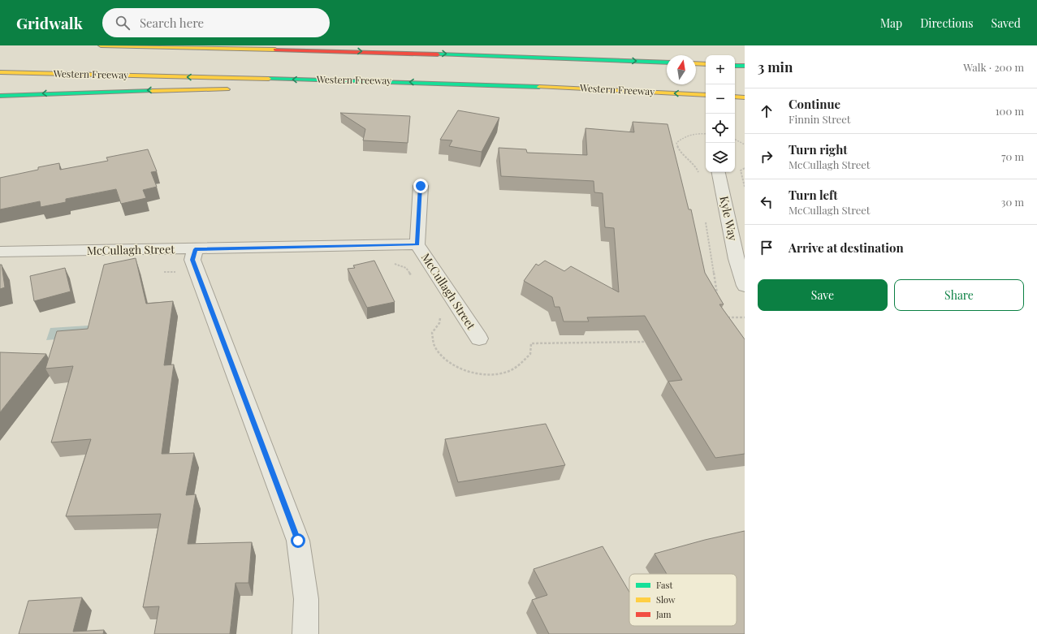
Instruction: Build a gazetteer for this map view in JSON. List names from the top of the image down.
{
  "streets": {
    "highway": ["Western Freeway"],
    "street": ["Kyle Way", "McCullagh Street"]
  },
  "legend": ["Fast", "Slow", "Jam"],
  "north": "top",
  "page": {
    "header": "Gridwalk",
    "search": "Search here",
    "nav": ["Map", "Directions", "Saved"],
    "heading": ["3 min", "Walk · 200 m"],
    "map_buttons": ["+", "−"],
    "list": [
      ["Continue", "Finnin Street", "100 m"],
      ["Turn right", "McCullagh Street", "70 m"],
      ["Turn left", "McCullagh Street", "30 m"],
      "Arrive at destination"
    ],
    "buttons": ["Save", "Share"]
  }
}
